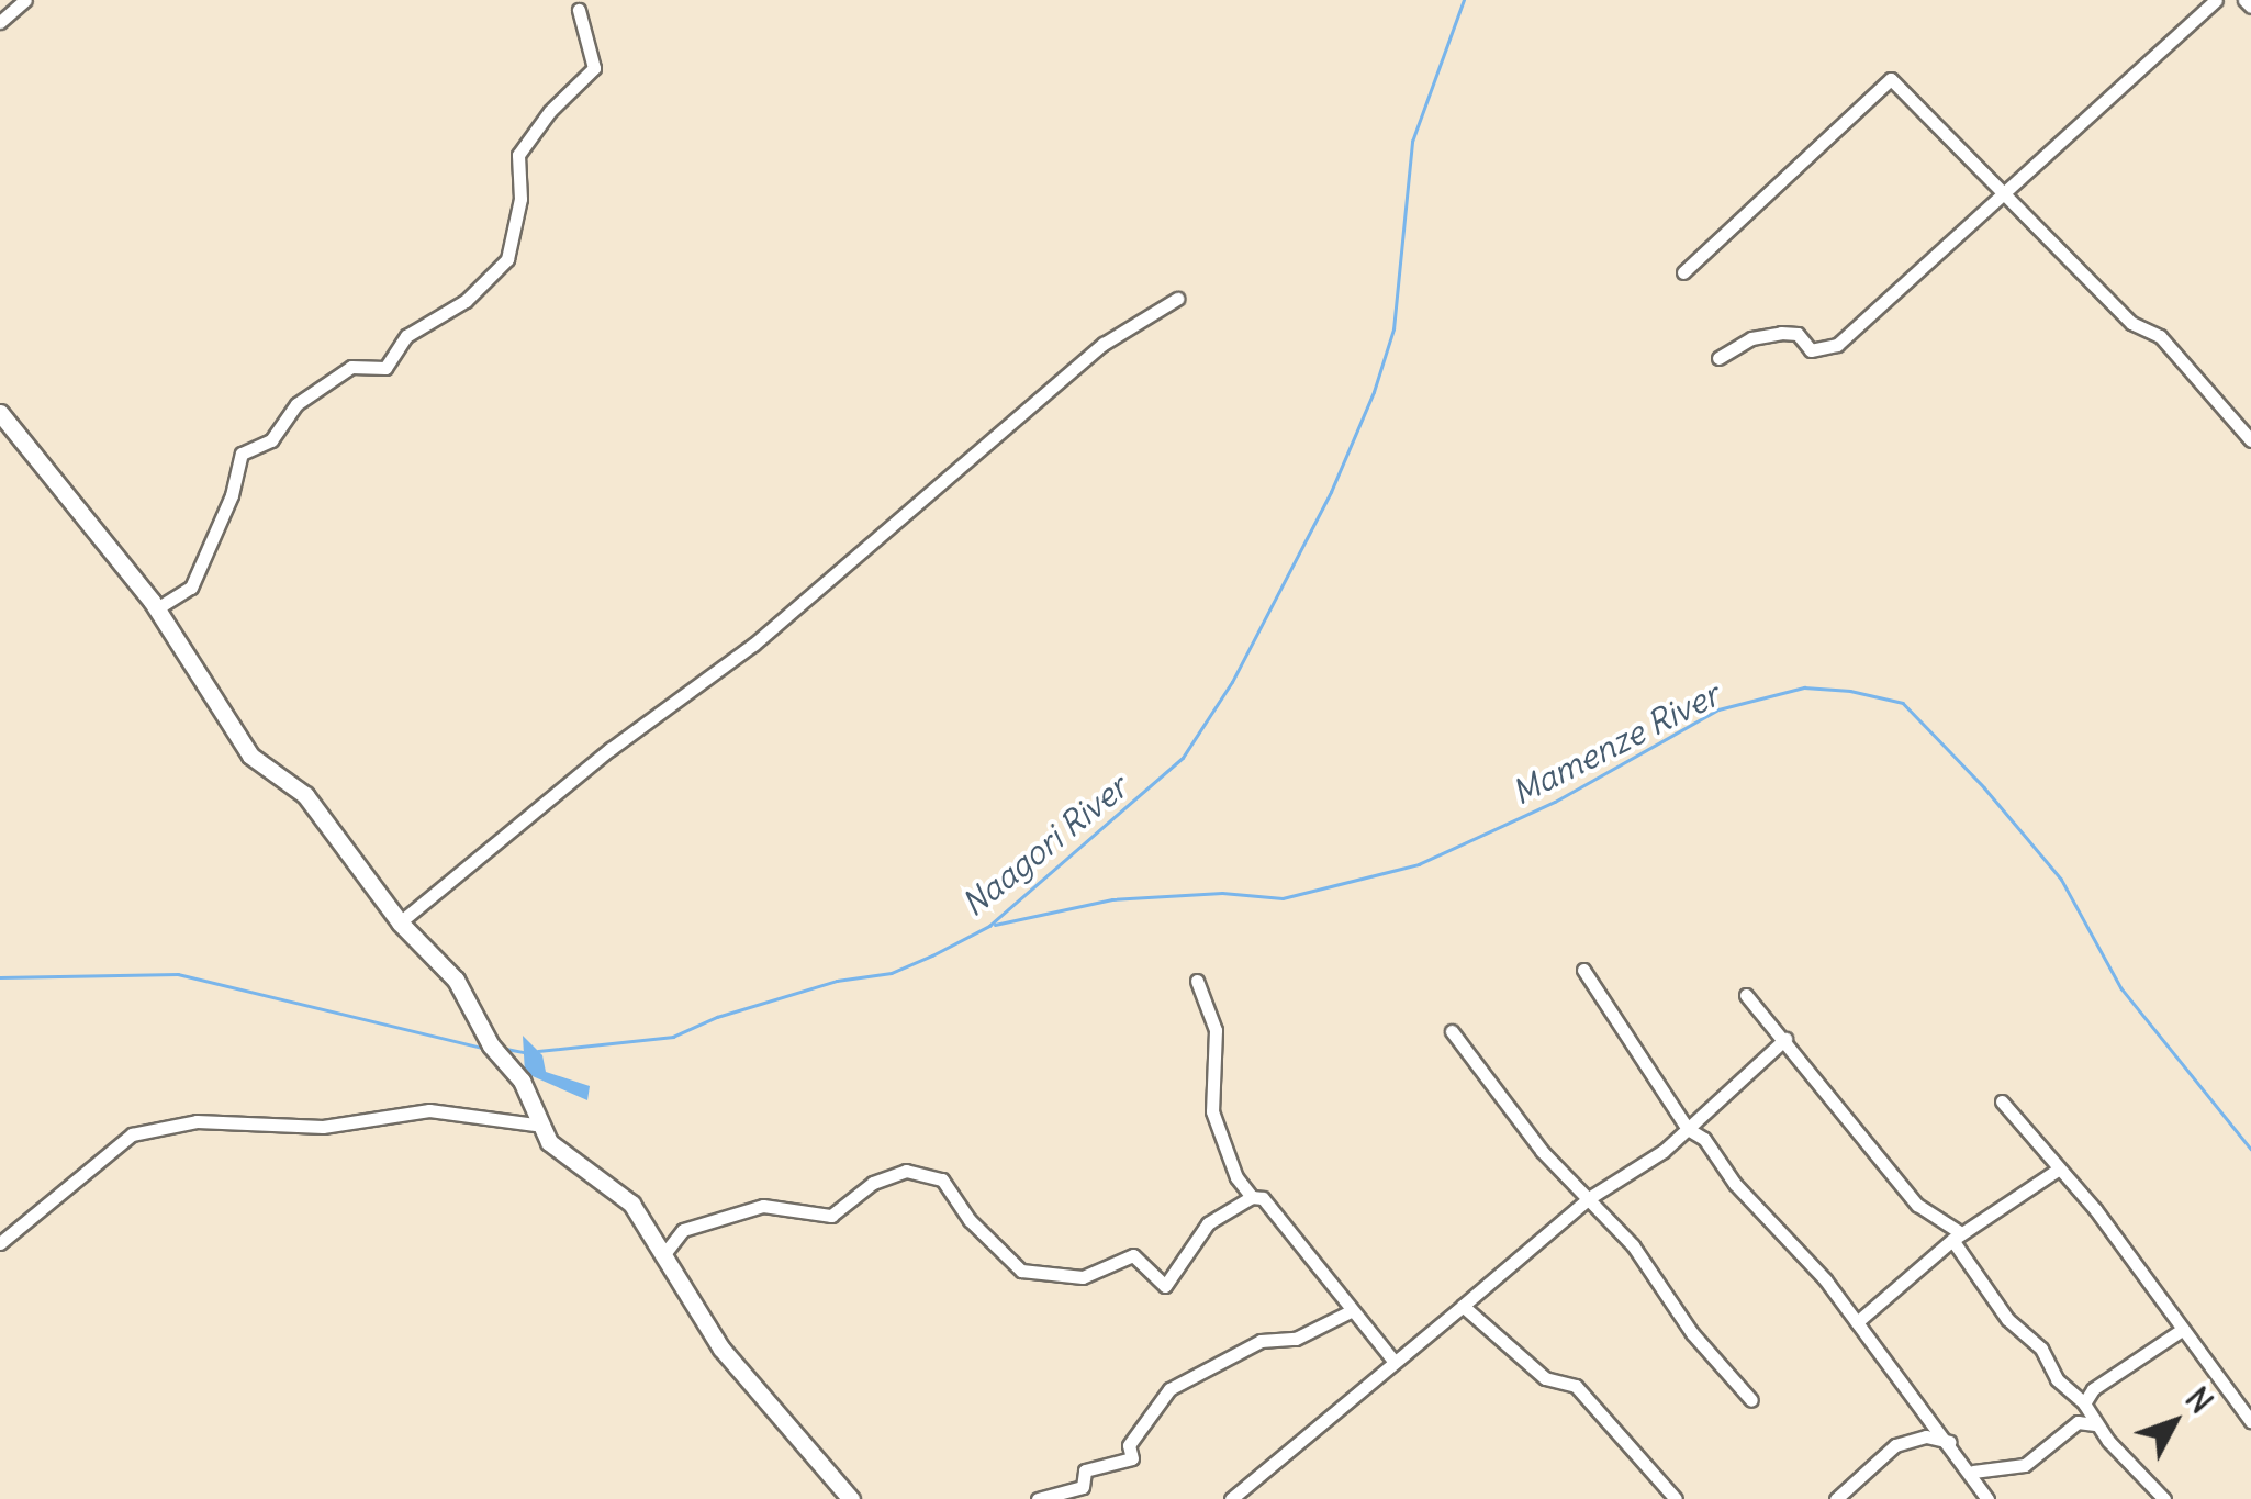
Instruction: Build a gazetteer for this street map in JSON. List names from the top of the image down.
{
  "water": ["Mamenze River", "Naagori River"],
  "north": "top right"
}
